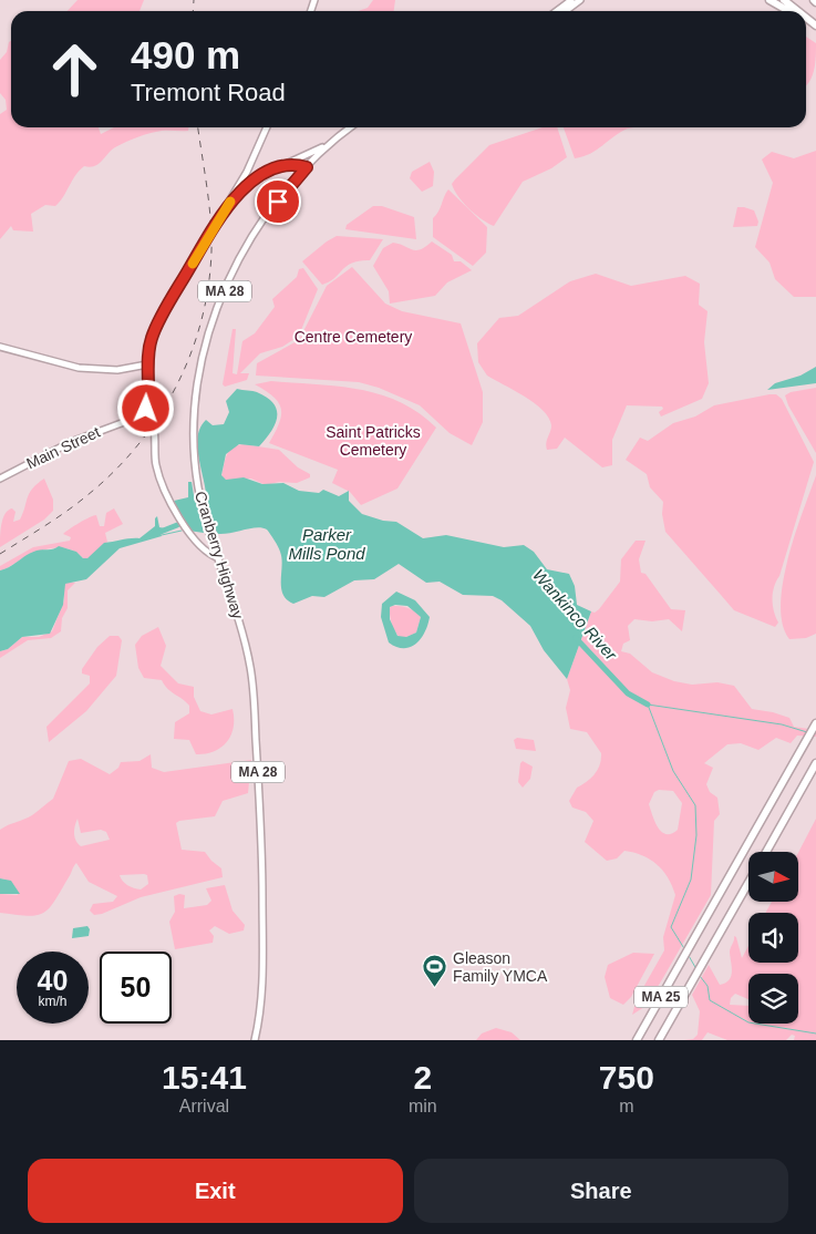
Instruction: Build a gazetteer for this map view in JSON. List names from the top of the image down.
{
  "streets": {
    "highway": ["MA 25"],
    "main road": ["MA 28", "Main Street", "Cranberry Highway"]
  },
  "water": ["Parker Mills Pond", "Wankinco River"],
  "parks": ["Centre Cemetery", "Saint Patricks Cemetery"],
  "places": {
    "sports": ["Gleason Family YMCA"]
  },
  "north": "right",
  "page": {
    "turn": ["490 m", "Tremont Road"],
    "speed": "40 km/h",
    "limit": "50",
    "eta": [
      "15:41",
      "Arrival",
      "2",
      "min",
      "750",
      "m"
    ],
    "buttons": ["Exit", "Share"]
  }
}
